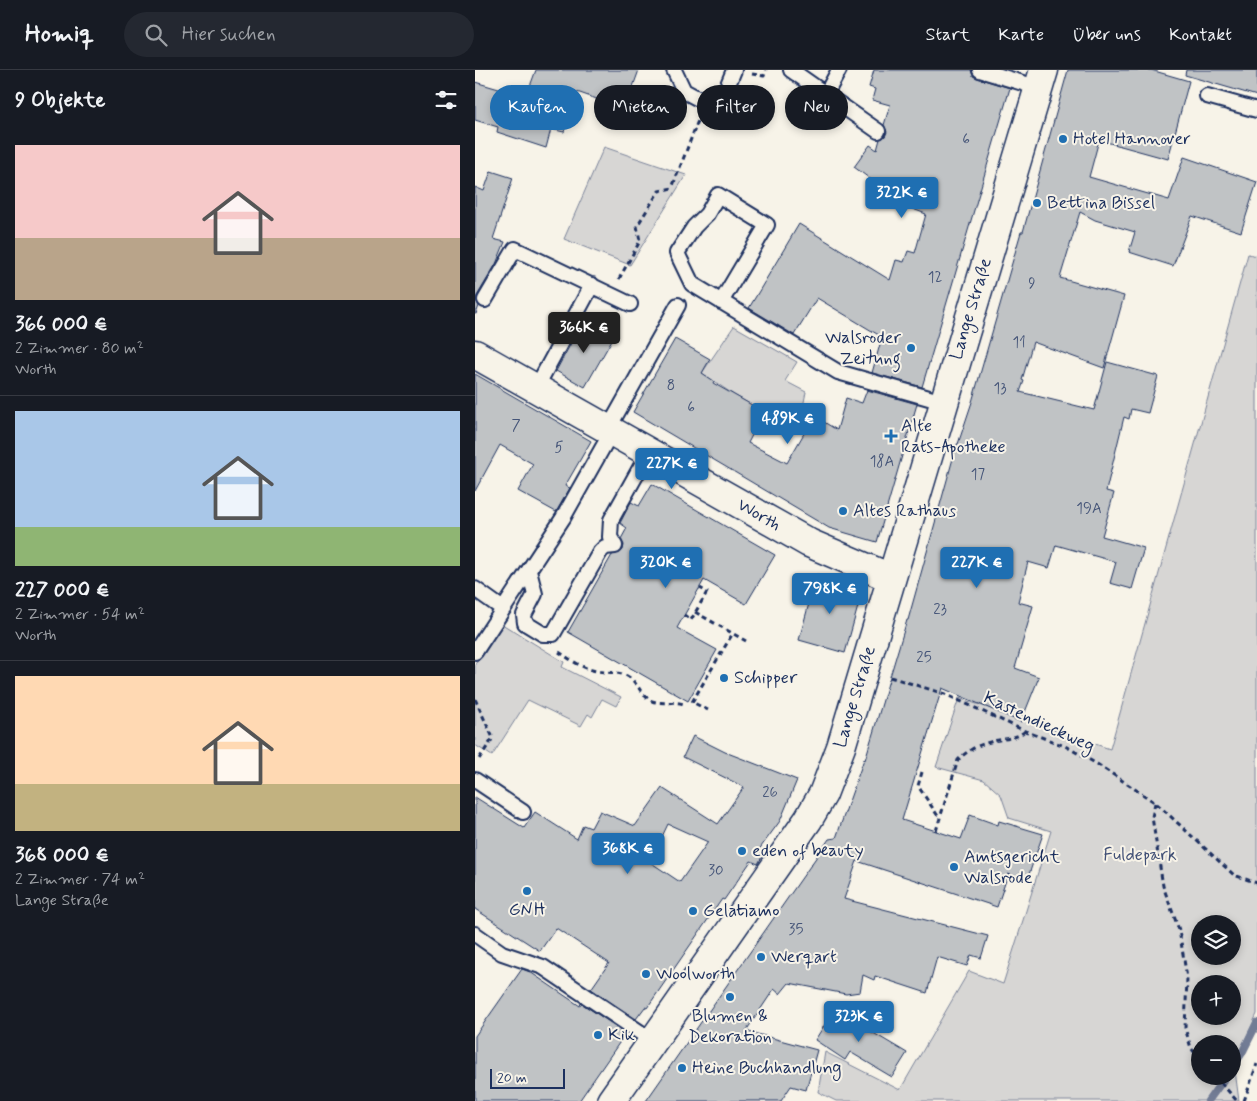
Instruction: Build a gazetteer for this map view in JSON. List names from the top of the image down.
{
  "streets": {
    "main road": ["Lange Straße", "Worth"],
    "path": ["Kastendieckweg"]
  },
  "crossings": [
    ["Lange Straße", "Worth"],
    ["Lange Straße", "Kastendieckweg"]
  ],
  "parks": ["Fuldepark"],
  "places": {
    "other": [
      "Hotel Hannover",
      "Bettina Bissel",
      "Walsroder Zeitung",
      "Altes Rathaus",
      "Schipper",
      "eden of beauty",
      "Amtsgericht Walsrode",
      "GNH",
      "Gelatiamo",
      "Werqart",
      "Woolworth",
      "Blumen & Dekoration",
      "Kik",
      "Heine Buchhandlung"
    ],
    "health": ["Alte Rats-Apotheke"]
  },
  "house_numbers": [
    "6",
    "12",
    "9",
    "11",
    "8",
    "13",
    "6",
    "7",
    "5",
    "18A",
    "17",
    "19A",
    "23",
    "25",
    "26",
    "30",
    "35"
  ],
  "scale_bar": "20 m",
  "page": {
    "header": "Homiq",
    "search": "Hier suchen",
    "nav": [
      "Start",
      "Karte",
      "Über uns",
      "Kontakt"
    ],
    "heading": "9 Objekte",
    "chip": [
      "Kaufen",
      "Mieten",
      "Filter",
      "Neu"
    ],
    "list": [
      {
        "name": "366 000 €",
        "note": "2 Zimmer · 80 m² · Worth"
      },
      {
        "name": "227 000 €",
        "note": "2 Zimmer · 54 m² · Worth"
      },
      {
        "name": "368 000 €",
        "note": "2 Zimmer · 74 m² · Lange Straße"
      }
    ],
    "price": [
      "322K €",
      "366K €",
      "489K €",
      "227K €",
      "320K €",
      "227K €",
      "798K €",
      "368K €",
      "323K €"
    ],
    "map_buttons": ["+", "−"],
    "scale": "20 m"
  }
}
